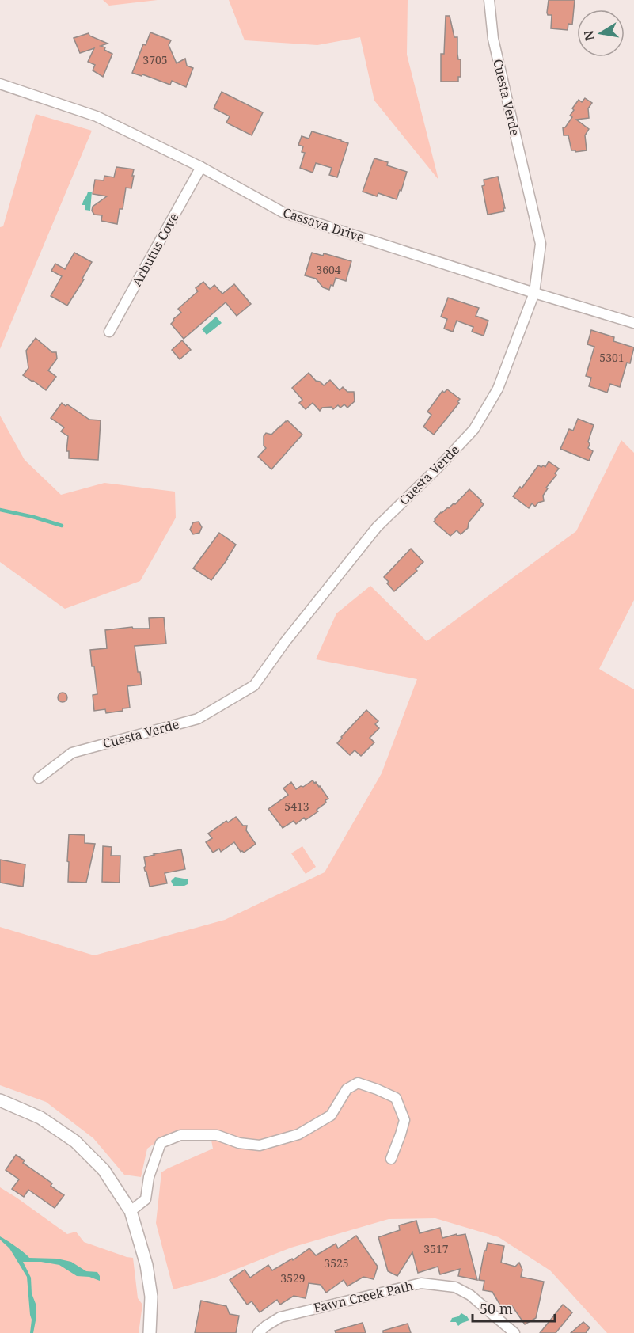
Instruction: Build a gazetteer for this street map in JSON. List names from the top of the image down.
{
  "streets": {
    "street": [
      "Cuesta Verde",
      "Cassava Drive",
      "Arbutus Cove",
      "Fawn Creek Path"
    ]
  },
  "crossings": [
    ["Cuesta Verde", "Cassava Drive"],
    ["Cassava Drive", "Arbutus Cove"]
  ],
  "house_numbers": [
    "3705",
    "3604",
    "5301",
    "5413",
    "3517",
    "3525",
    "3529"
  ],
  "scale_bar": "50 m",
  "north": "left"
}
